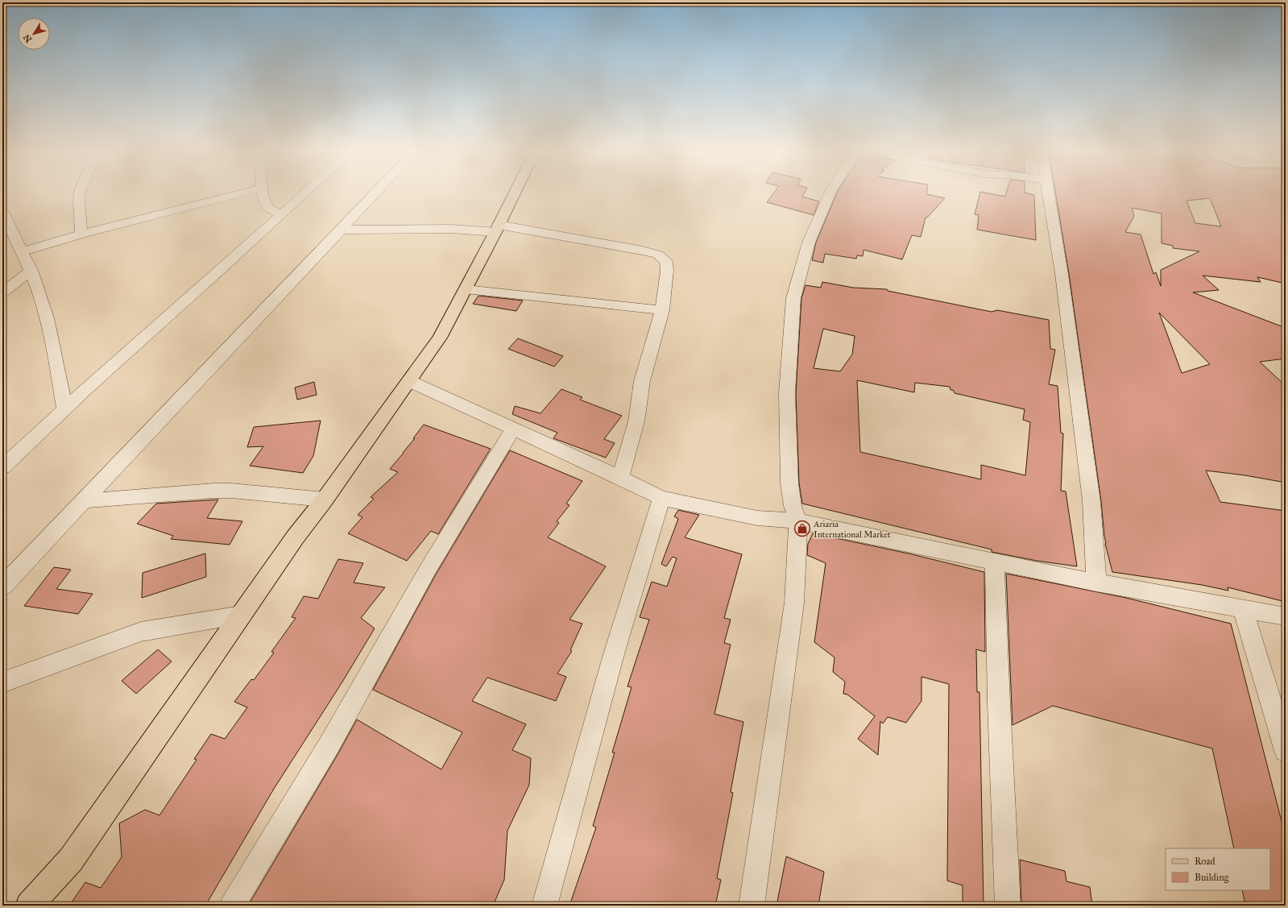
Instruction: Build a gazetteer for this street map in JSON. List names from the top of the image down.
{
  "places": {
    "shop": ["Ariaria International Market"]
  },
  "legend": ["Road", "Building"],
  "north": "bottom left"
}
